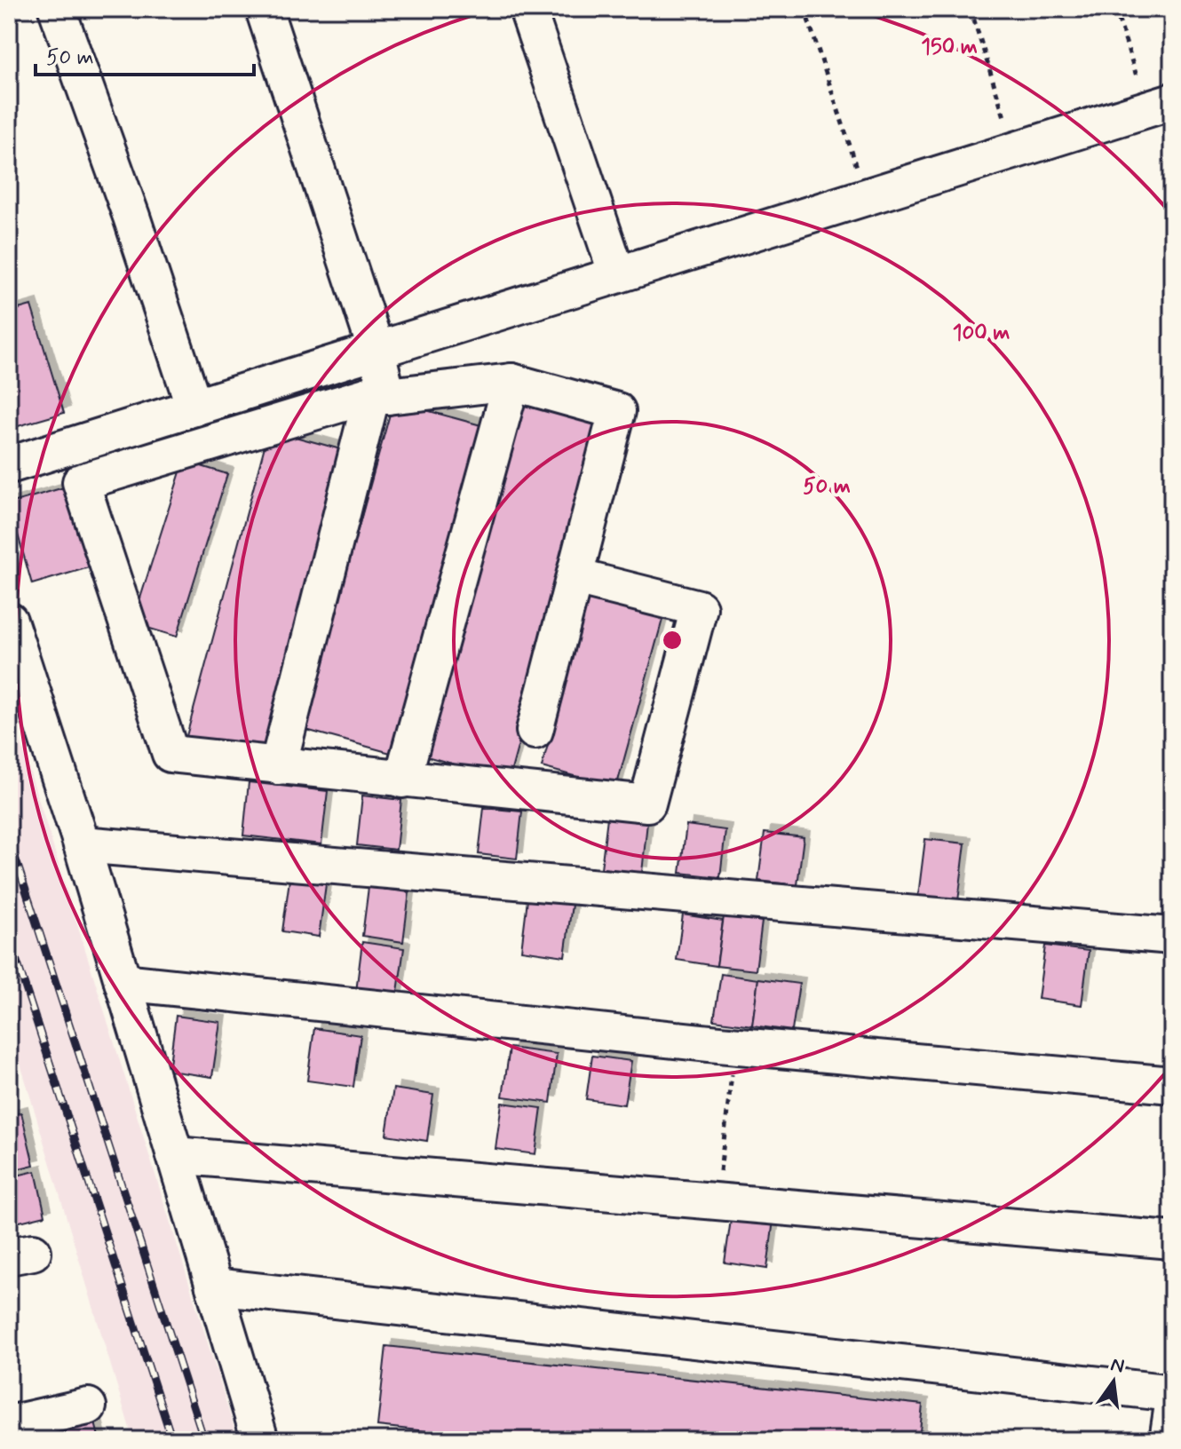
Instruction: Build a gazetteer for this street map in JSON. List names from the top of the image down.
{
  "scale_bar": "50 m",
  "north": "top",
  "rings": ["150 m", "100 m", "50 m"]
}
